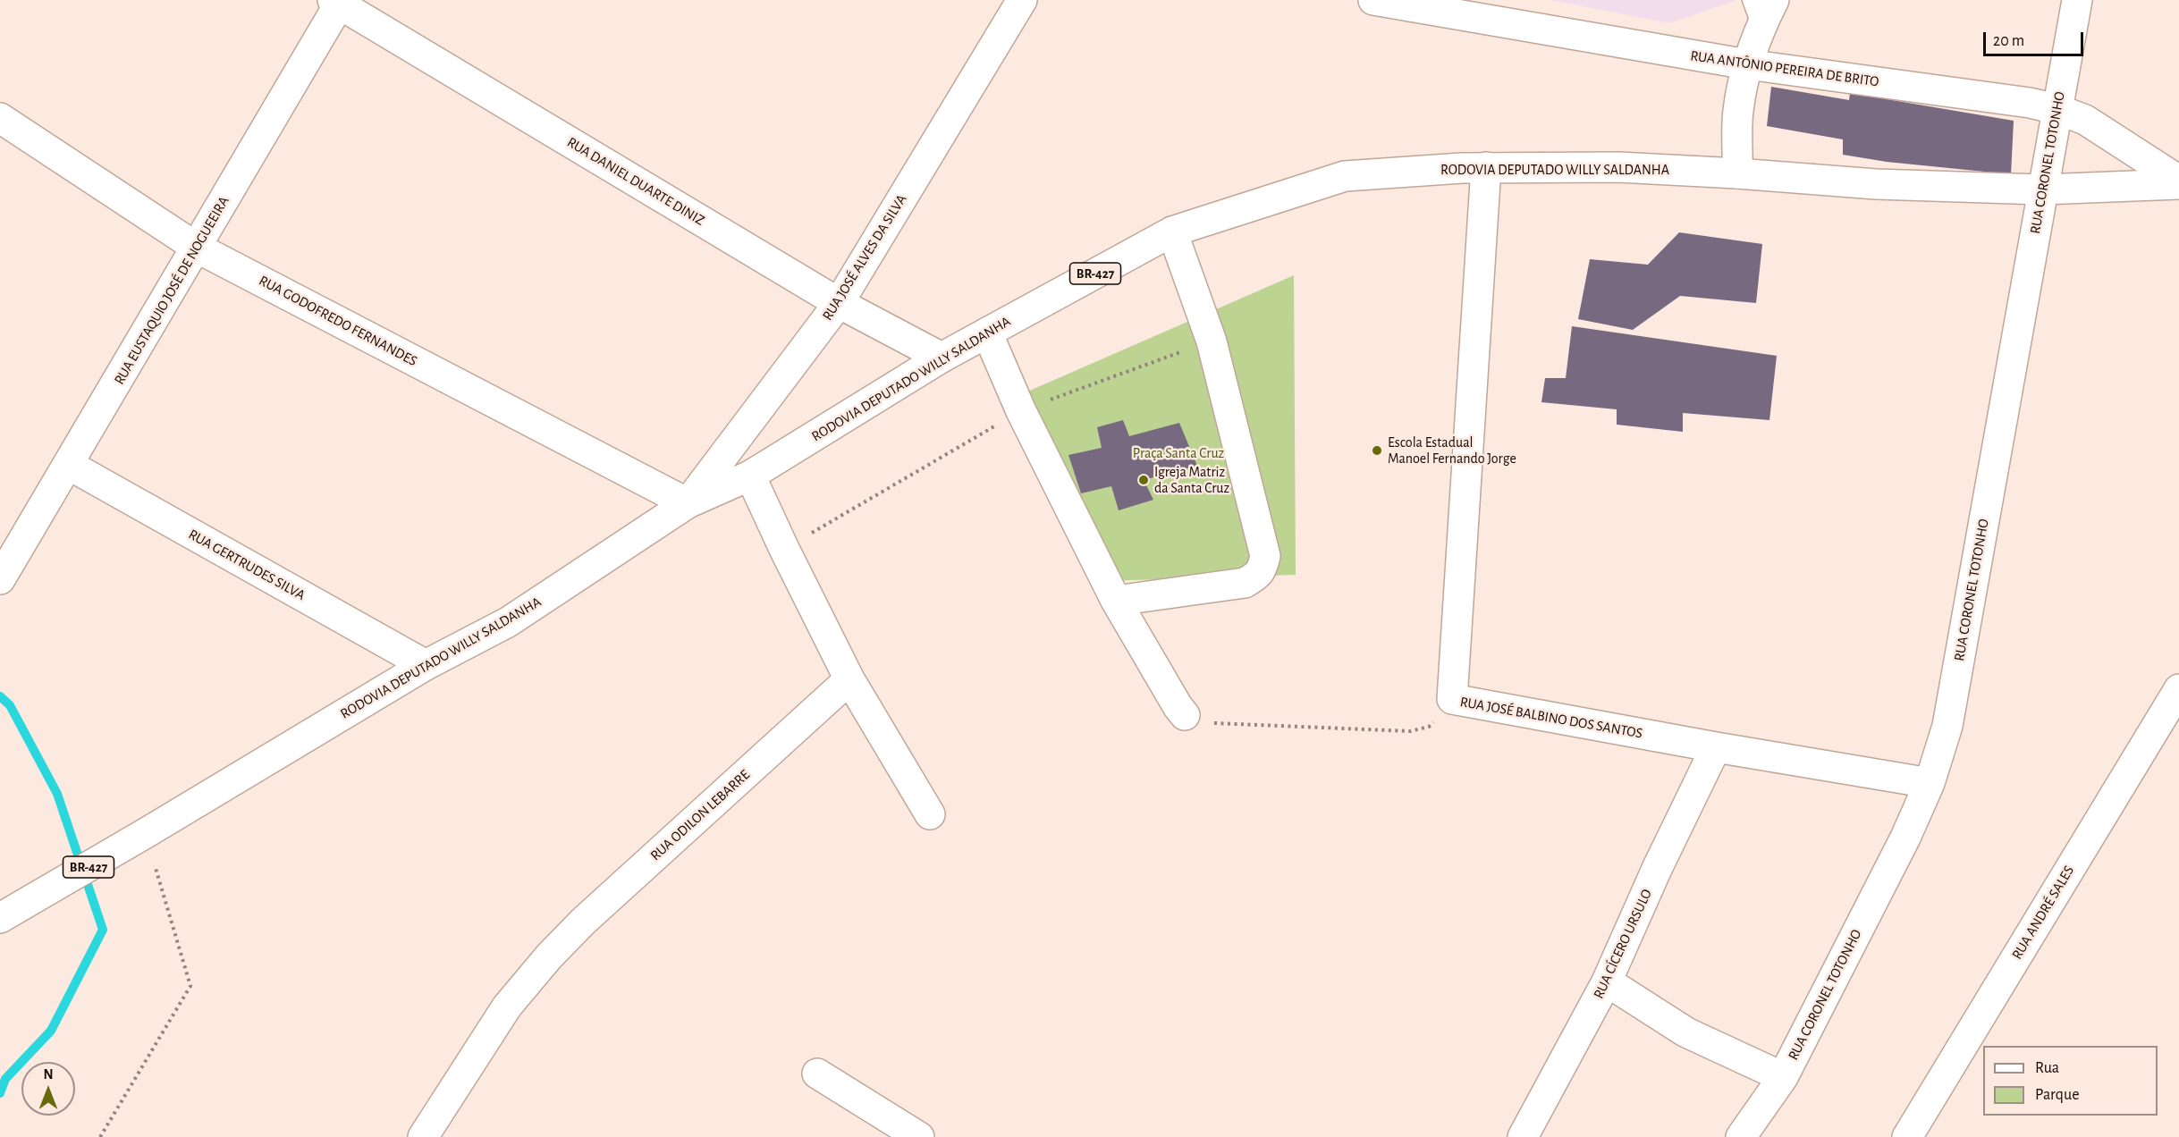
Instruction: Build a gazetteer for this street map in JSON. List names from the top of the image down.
{
  "streets": {
    "street": [
      "RUA ANTÔNIO PEREIRA DE BRITO",
      "RUA CORONEL TOTONHO",
      "RODOVIA DEPUTADO WILLY SALDANHA",
      "RUA DANIEL DUARTE DINIZ",
      "RUA JOSÉ ALVES DA SILVA",
      "BR-427",
      "RUA EUSTAQUIO JOSÉ DE NOGUEEIRA",
      "RUA GODOFREDO FERNANDES",
      "RUA GERTRUDES SILVA",
      "RUA JOSÉ BALBINO DOS SANTOS",
      "RUA ODILON LEBARRE",
      "RUA ANDRÉ SALES",
      "RUA CÍCERO URSULO"
    ]
  },
  "crossings": [
    ["RUA ANTÔNIO PEREIRA DE BRITO", "RUA CORONEL TOTONHO"],
    ["RUA ANTÔNIO PEREIRA DE BRITO", "RODOVIA DEPUTADO WILLY SALDANHA"],
    ["RUA CORONEL TOTONHO", "RODOVIA DEPUTADO WILLY SALDANHA"],
    ["RUA CORONEL TOTONHO", "RUA JOSÉ BALBINO DOS SANTOS"],
    ["RODOVIA DEPUTADO WILLY SALDANHA", "RUA DANIEL DUARTE DINIZ"],
    ["RODOVIA DEPUTADO WILLY SALDANHA", "RUA JOSÉ ALVES DA SILVA"],
    ["RODOVIA DEPUTADO WILLY SALDANHA", "RUA GODOFREDO FERNANDES"],
    ["RODOVIA DEPUTADO WILLY SALDANHA", "RUA GERTRUDES SILVA"],
    ["RUA DANIEL DUARTE DINIZ", "RUA JOSÉ ALVES DA SILVA"],
    ["RUA DANIEL DUARTE DINIZ", "RUA EUSTAQUIO JOSÉ DE NOGUEEIRA"],
    ["RUA JOSÉ ALVES DA SILVA", "RUA GODOFREDO FERNANDES"],
    ["RUA EUSTAQUIO JOSÉ DE NOGUEEIRA", "RUA GODOFREDO FERNANDES"],
    ["RUA EUSTAQUIO JOSÉ DE NOGUEEIRA", "RUA GERTRUDES SILVA"],
    ["RUA JOSÉ BALBINO DOS SANTOS", "RUA CÍCERO URSULO"]
  ],
  "parks": ["Praça Santa Cruz"],
  "places": ["Escola Estadual Manoel Fernando Jorge", "Igreja Matriz da Santa Cruz"],
  "legend": ["Rua", "Parque"],
  "scale_bar": "20 m",
  "north": "top"
}
